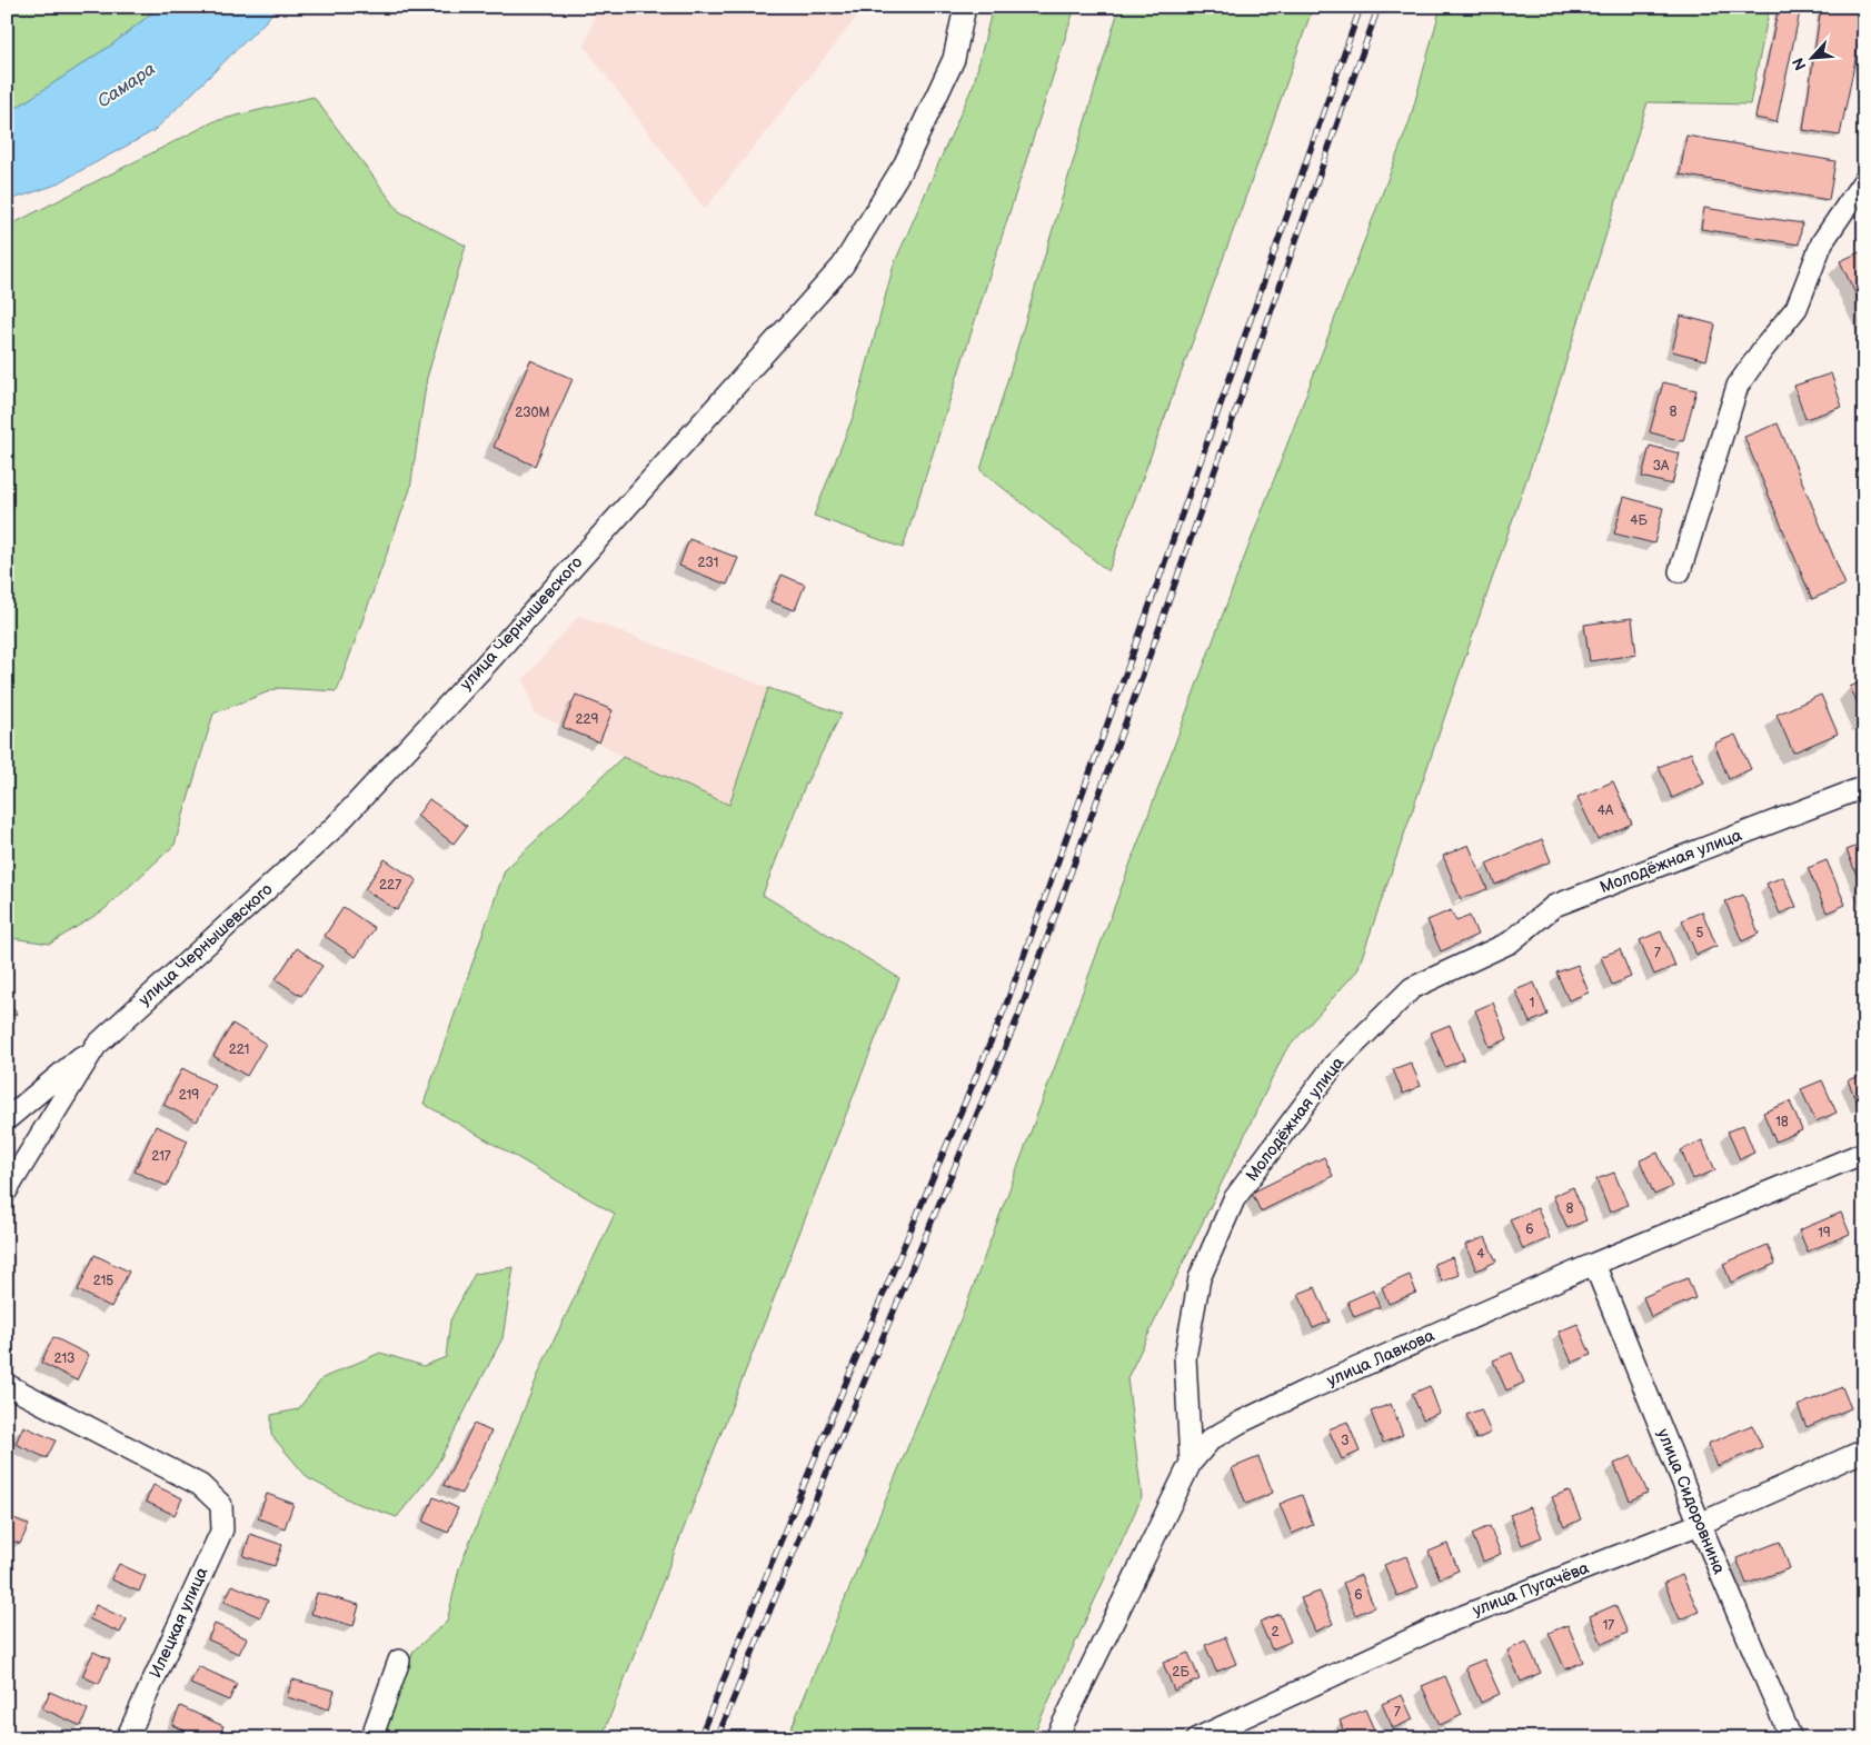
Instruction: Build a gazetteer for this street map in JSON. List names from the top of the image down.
{
  "streets": {
    "street": [
      "улица Чернышевского",
      "Молодёжная улица",
      "улица Лавкова",
      "улица Сидоровнина",
      "улица Пугачёва",
      "Илецкая улица"
    ]
  },
  "crossings": [
    ["Молодёжная улица", "улица Лавкова"],
    ["улица Лавкова", "улица Сидоровнина"],
    ["улица Сидоровнина", "улица Пугачёва"]
  ],
  "water": ["Самара"],
  "house_numbers": [
    "8",
    "230М",
    "3А",
    "4Б",
    "231",
    "229",
    "4А",
    "227",
    "5",
    "7",
    "1",
    "221",
    "219",
    "18",
    "217",
    "8",
    "6",
    "19",
    "4",
    "215",
    "213",
    "3",
    "6",
    "17",
    "2",
    "2Б",
    "7"
  ],
  "north": "bottom left"
}
